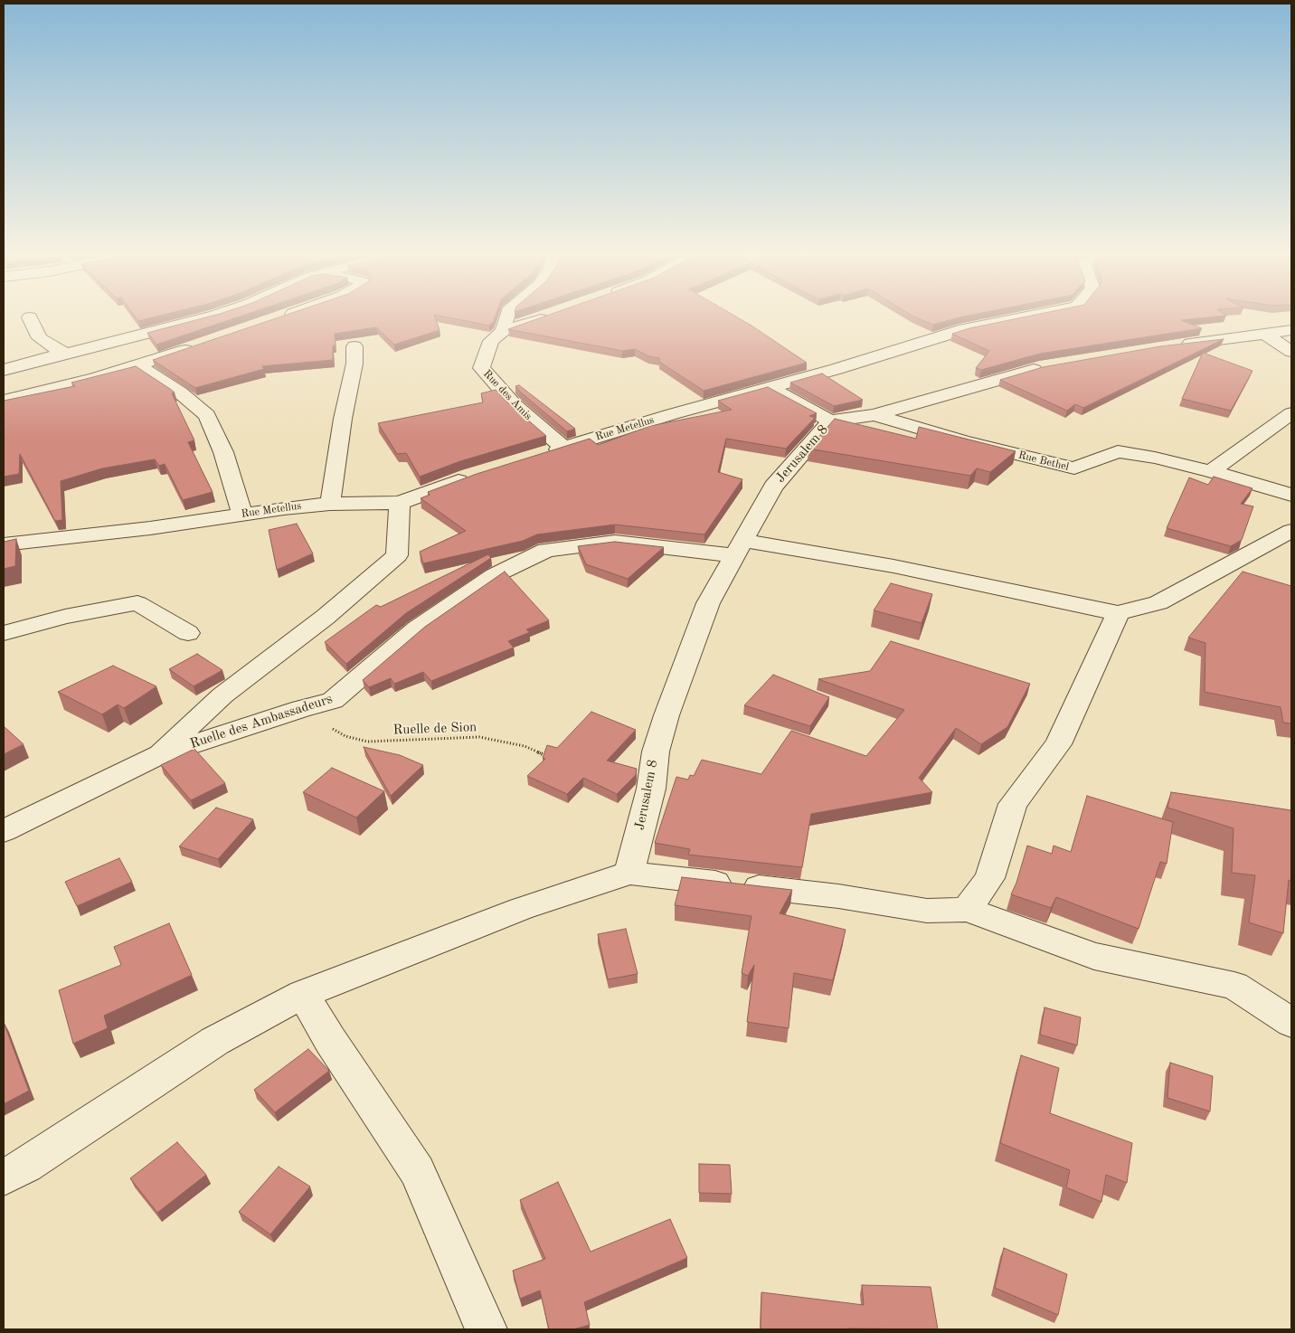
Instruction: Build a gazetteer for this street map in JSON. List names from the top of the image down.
{
  "streets": {
    "street": [
      "Rue des Amis",
      "Rue Metellus",
      "Jerusalem 8",
      "Rue Bethel",
      "Ruelle des Ambassadeurs"
    ],
    "path": ["Ruelle de Sion"]
  },
  "crossings": [
    ["Rue des Amis", "Rue Metellus"],
    ["Jerusalem 8", "Rue Bethel"],
    ["Jerusalem 8", "Ruelle des Ambassadeurs"],
    ["Ruelle des Ambassadeurs", "Ruelle de Sion"]
  ]
}
